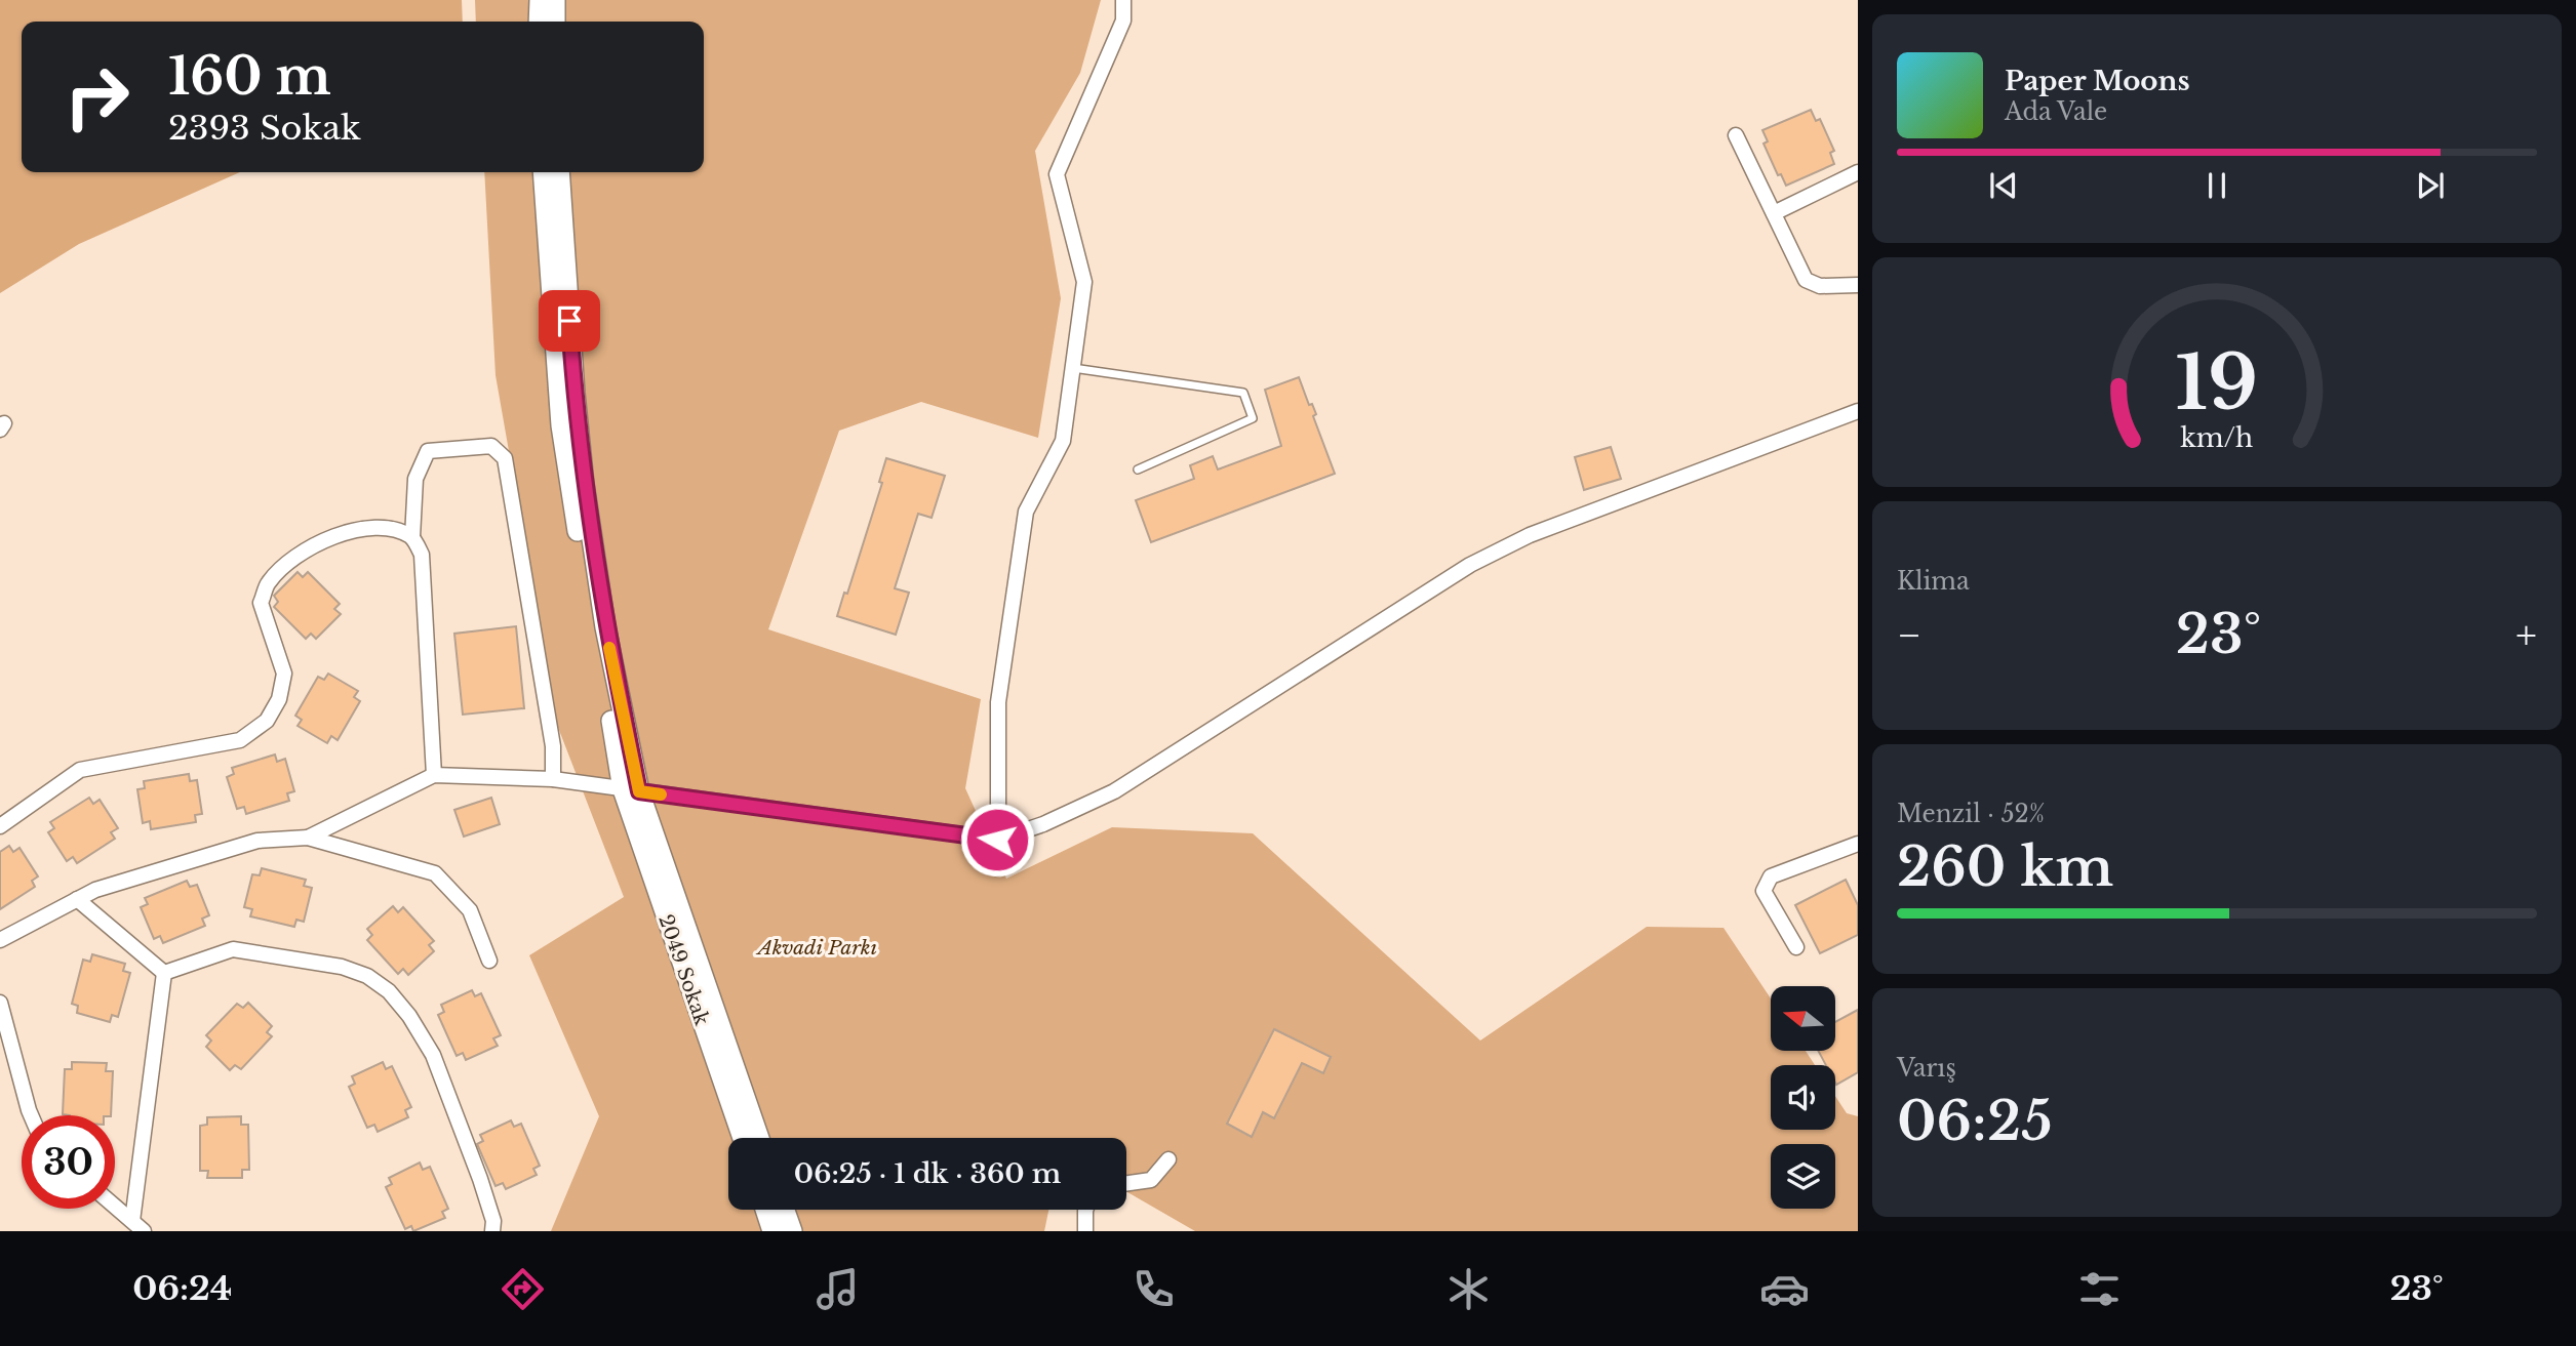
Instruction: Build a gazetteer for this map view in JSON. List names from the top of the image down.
{
  "streets": {
    "main road": ["2049 Sokak"]
  },
  "parks": ["Akvadi Parkı"],
  "north": "left",
  "page": {
    "turn": ["160 m", "2393 Sokak"],
    "song": ["Paper Moons", "Ada Vale"],
    "tile": [
      "Klima",
      ["Menzil · 52%", "260 km"],
      ["Varış", "06:25"]
    ],
    "heat": ["−", "23°", "+"],
    "limit": "30",
    "trip": "06:25 · 1 dk · 360 m",
    "tabs": ["06:24", "23°"],
    "gauge": ["19", "km/h"]
  }
}
